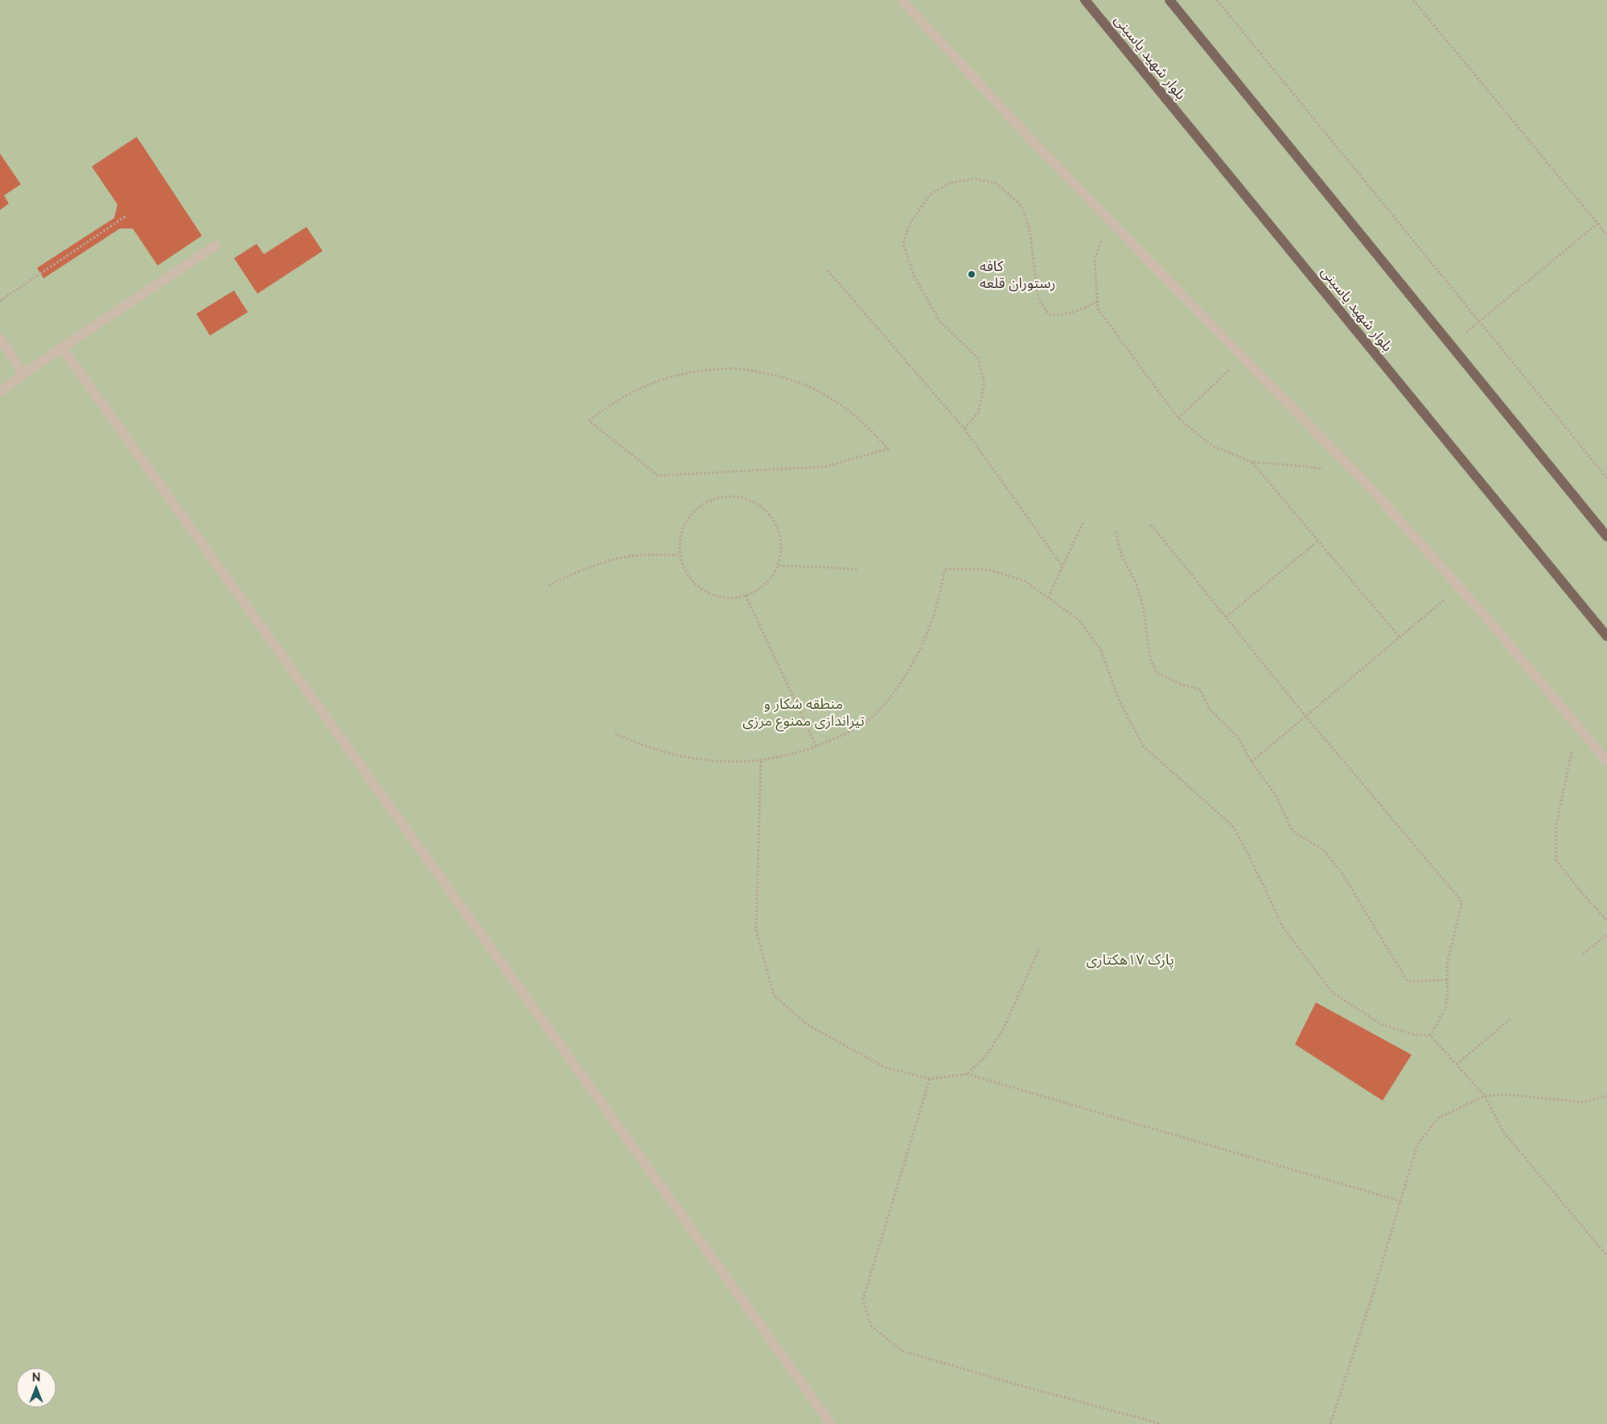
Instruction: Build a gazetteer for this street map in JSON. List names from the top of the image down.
{
  "streets": {
    "main road": ["بلوار شهید یاسینی"]
  },
  "parks": ["منطقه شکار و تیراندازی ممنوع مرزی", "پارک ۱۷هکتاری"],
  "places": ["کافه رستوران قلعه"],
  "north": "top"
}
